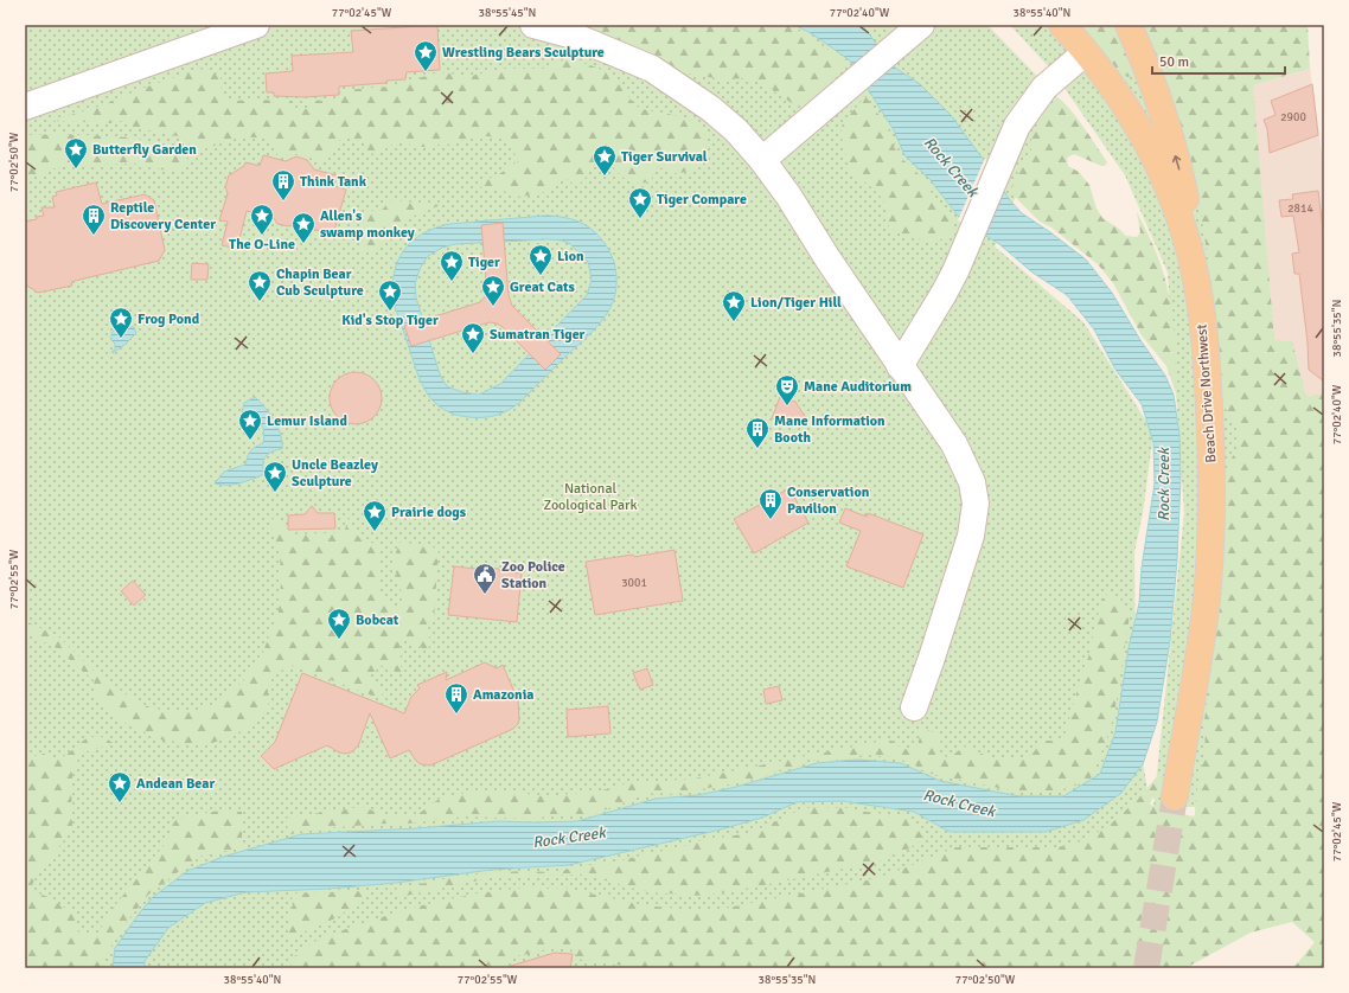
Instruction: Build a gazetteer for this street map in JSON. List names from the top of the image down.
{
  "streets": {
    "main road": ["Beach Drive Northwest"]
  },
  "water": ["Rock Creek"],
  "parks": ["National Zoological Park"],
  "places": {
    "place": [
      "Wrestling Bears Sculpture",
      "Butterfly Garden",
      "Tiger Survival",
      "Tiger Compare",
      "The O-Line",
      "Allen's swamp monkey",
      "Lion",
      "Tiger",
      "Chapin Bear Cub Sculpture",
      "Great Cats",
      "Kid's Stop Tiger",
      "Lion/Tiger Hill",
      "Frog Pond",
      "Sumatran Tiger",
      "Lemur Island",
      "Uncle Beazley Sculpture",
      "Prairie dogs",
      "Bobcat",
      "Andean Bear"
    ],
    "building": [
      "Think Tank",
      "Reptile Discovery Center",
      "Mane Information Booth",
      "Conservation Pavilion",
      "Amazonia"
    ],
    "theatre": ["Mane Auditorium"],
    "public building": ["Zoo Police Station"]
  },
  "house_numbers": ["2900", "2814", "3001"],
  "scale_bar": "50 m",
  "coordinates": [
    "77°02'45\"W",
    "38°55'45\"N",
    "77°02'40\"W",
    "38°55'40\"N",
    "77°02'50\"W",
    "38°55'35\"N",
    "77°02'55\"W"
  ]
}
